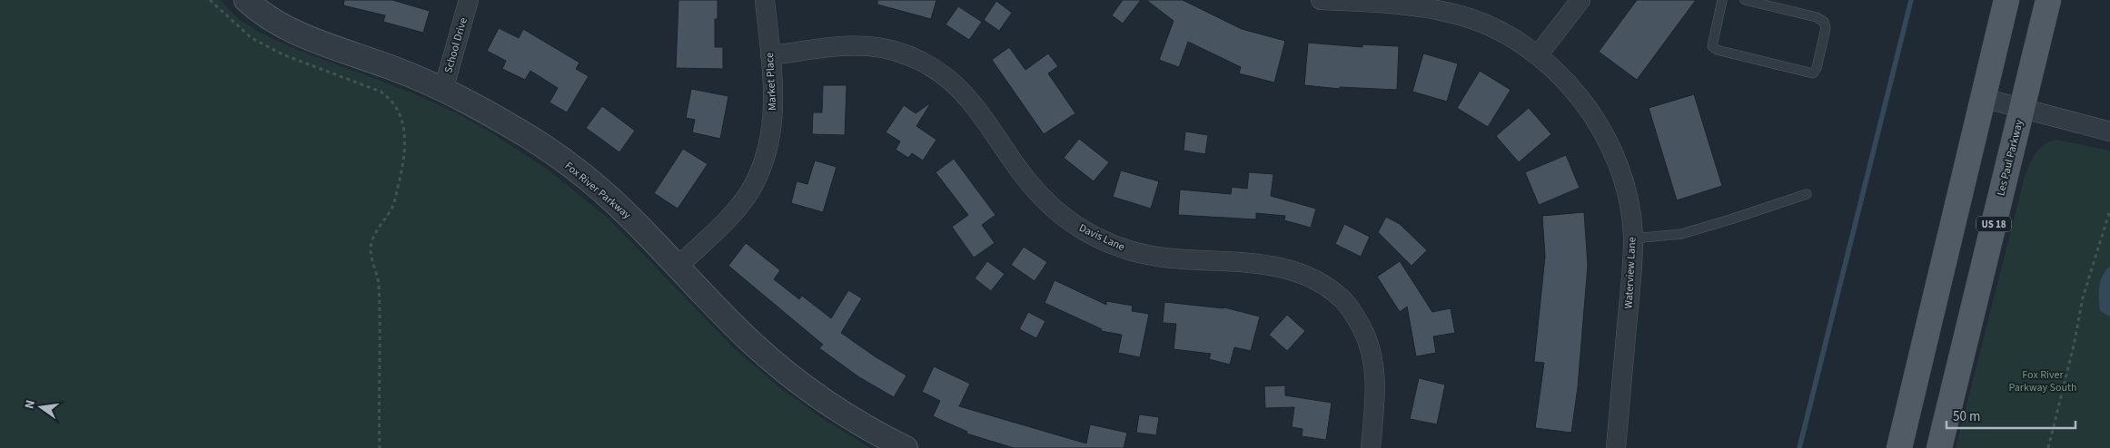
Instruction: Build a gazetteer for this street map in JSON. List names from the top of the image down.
{
  "streets": {
    "main road": ["Les Paul Parkway", "US 18"],
    "street": [
      "School Drive",
      "Market Place",
      "Fox River Parkway",
      "Davis Lane",
      "Waterview Lane"
    ]
  },
  "crossings": [
    ["School Drive", "Fox River Parkway"],
    ["Market Place", "Fox River Parkway"],
    ["Market Place", "Davis Lane"]
  ],
  "parks": ["Fox River Parkway South"],
  "scale_bar": "50 m",
  "north": "left"
}
